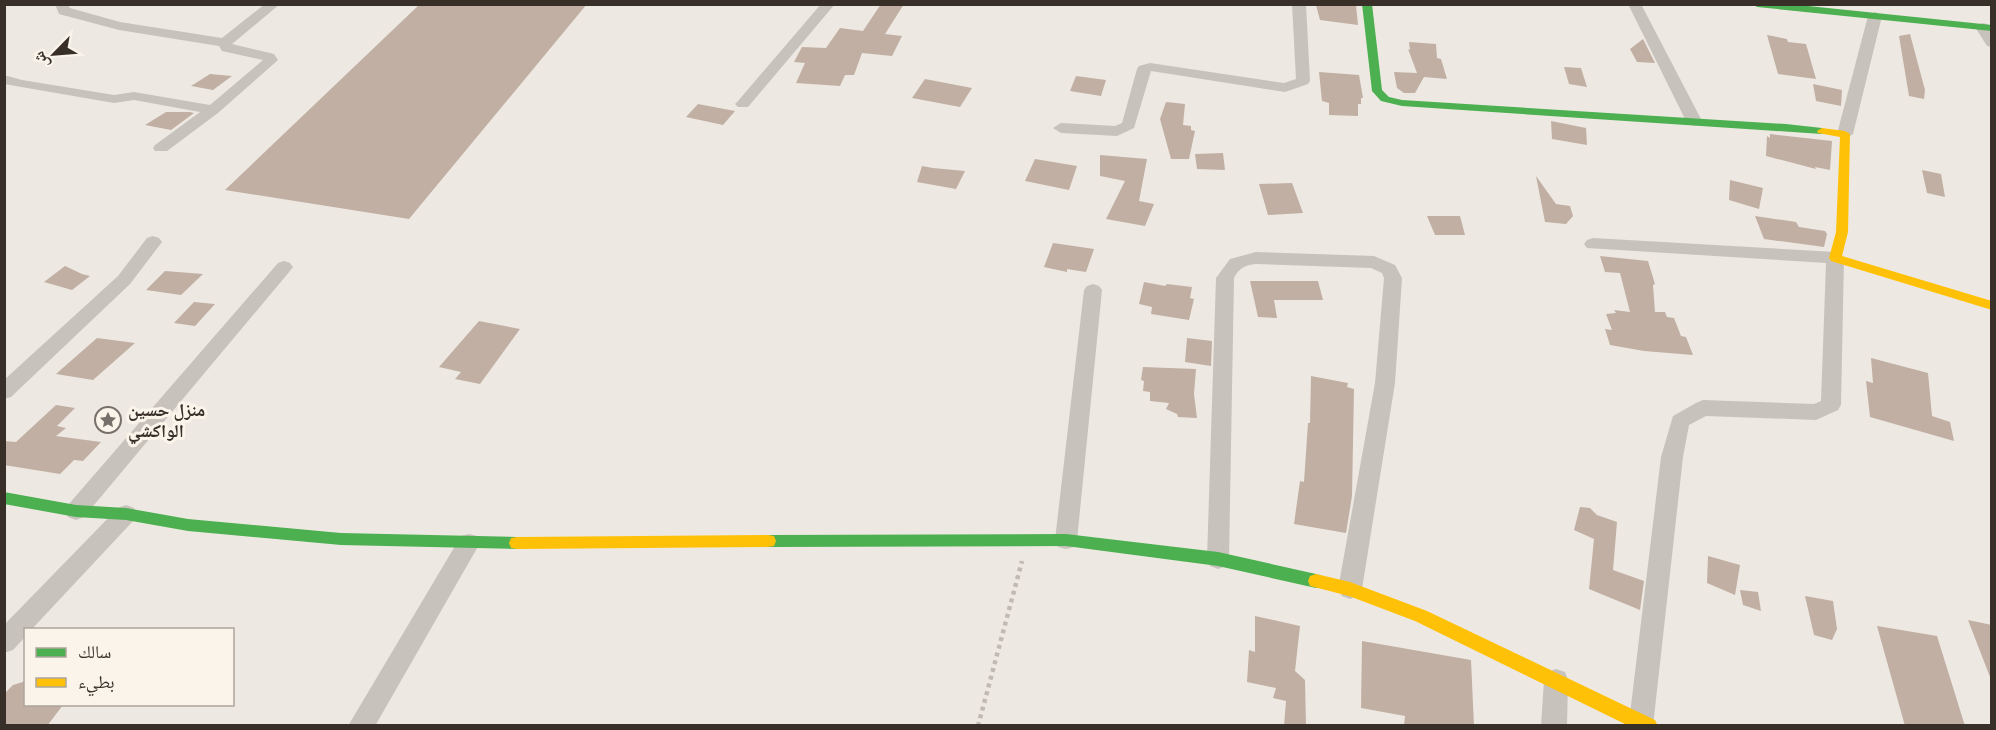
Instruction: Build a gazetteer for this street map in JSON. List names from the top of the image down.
{
  "places": {
    "place": ["منزل حسين الواكشي"]
  },
  "legend": ["سالك", "بطيء"],
  "north": "bottom left"
}
